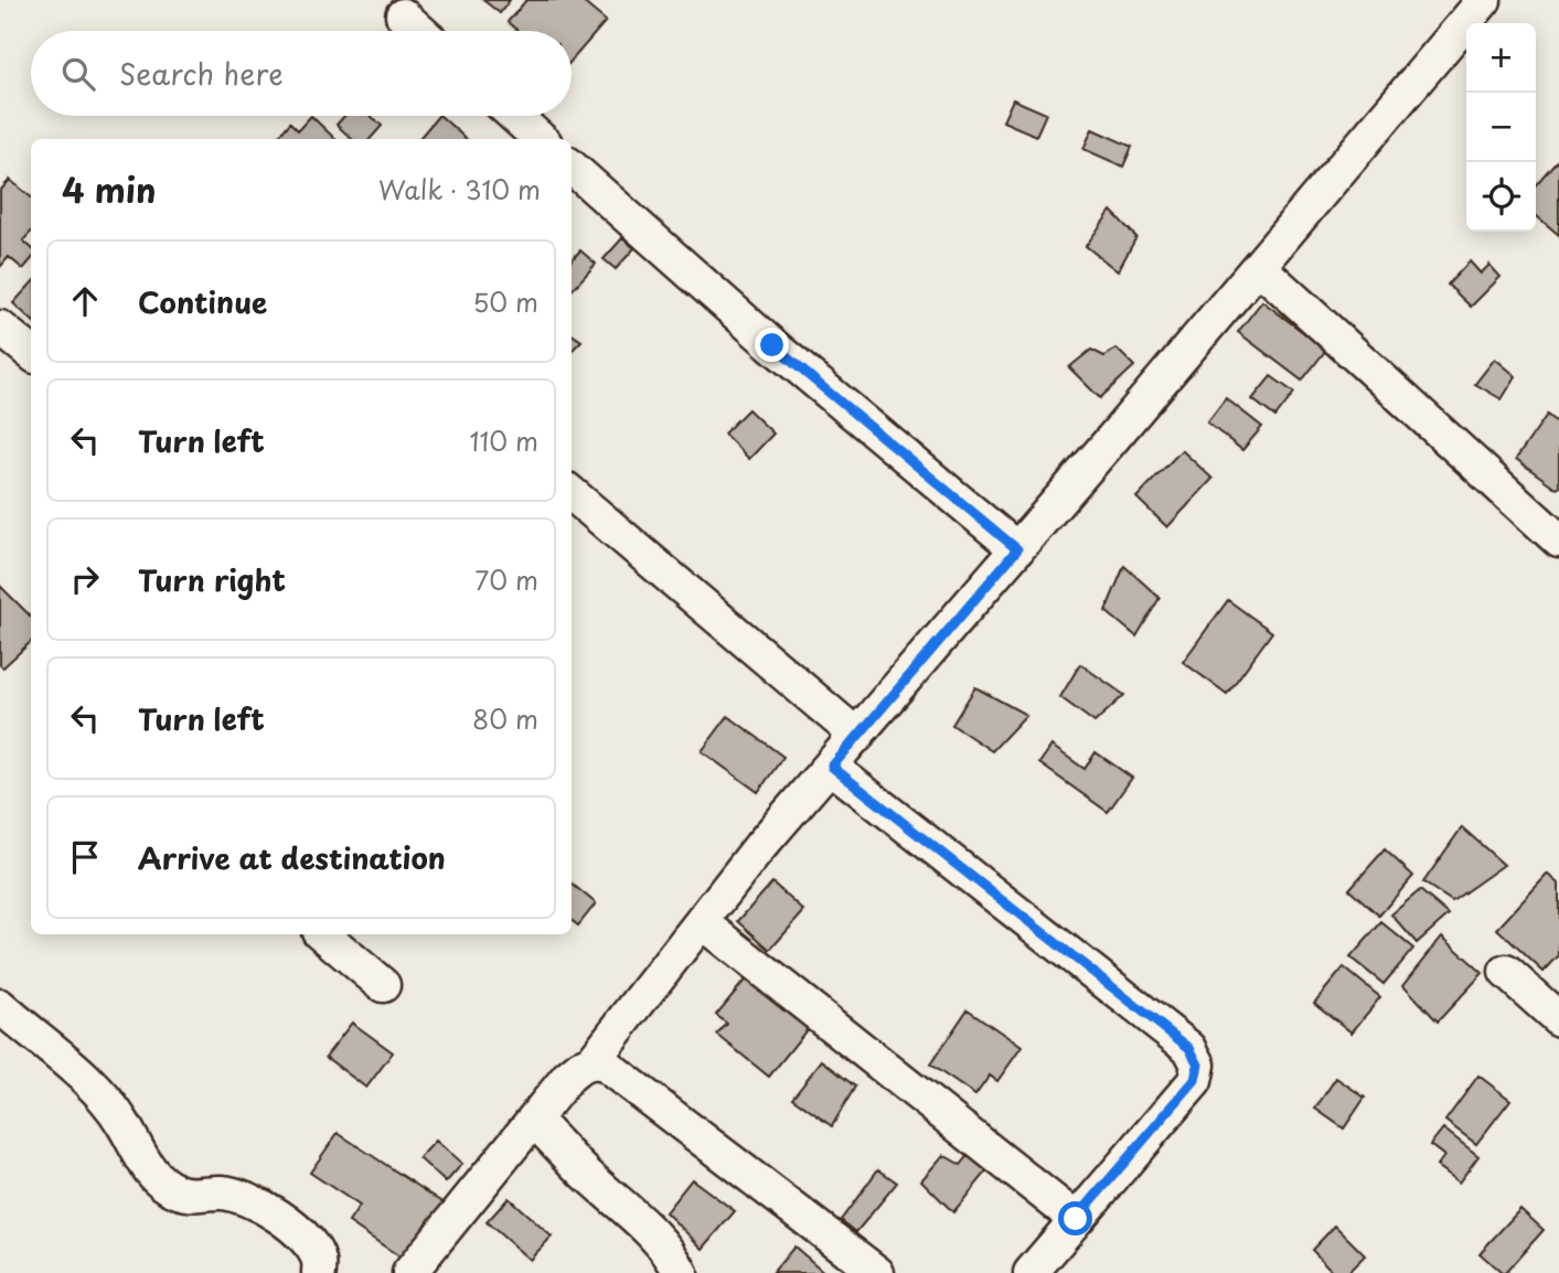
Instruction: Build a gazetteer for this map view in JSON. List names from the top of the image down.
{
  "page": {
    "map_buttons": ["+", "−"],
    "search": "Search here",
    "heading": ["4 min", "Walk · 310 m"],
    "list": [
      ["Continue", "50 m"],
      ["Turn left", "110 m"],
      ["Turn right", "70 m"],
      ["Turn left", "80 m"],
      "Arrive at destination"
    ]
  }
}
